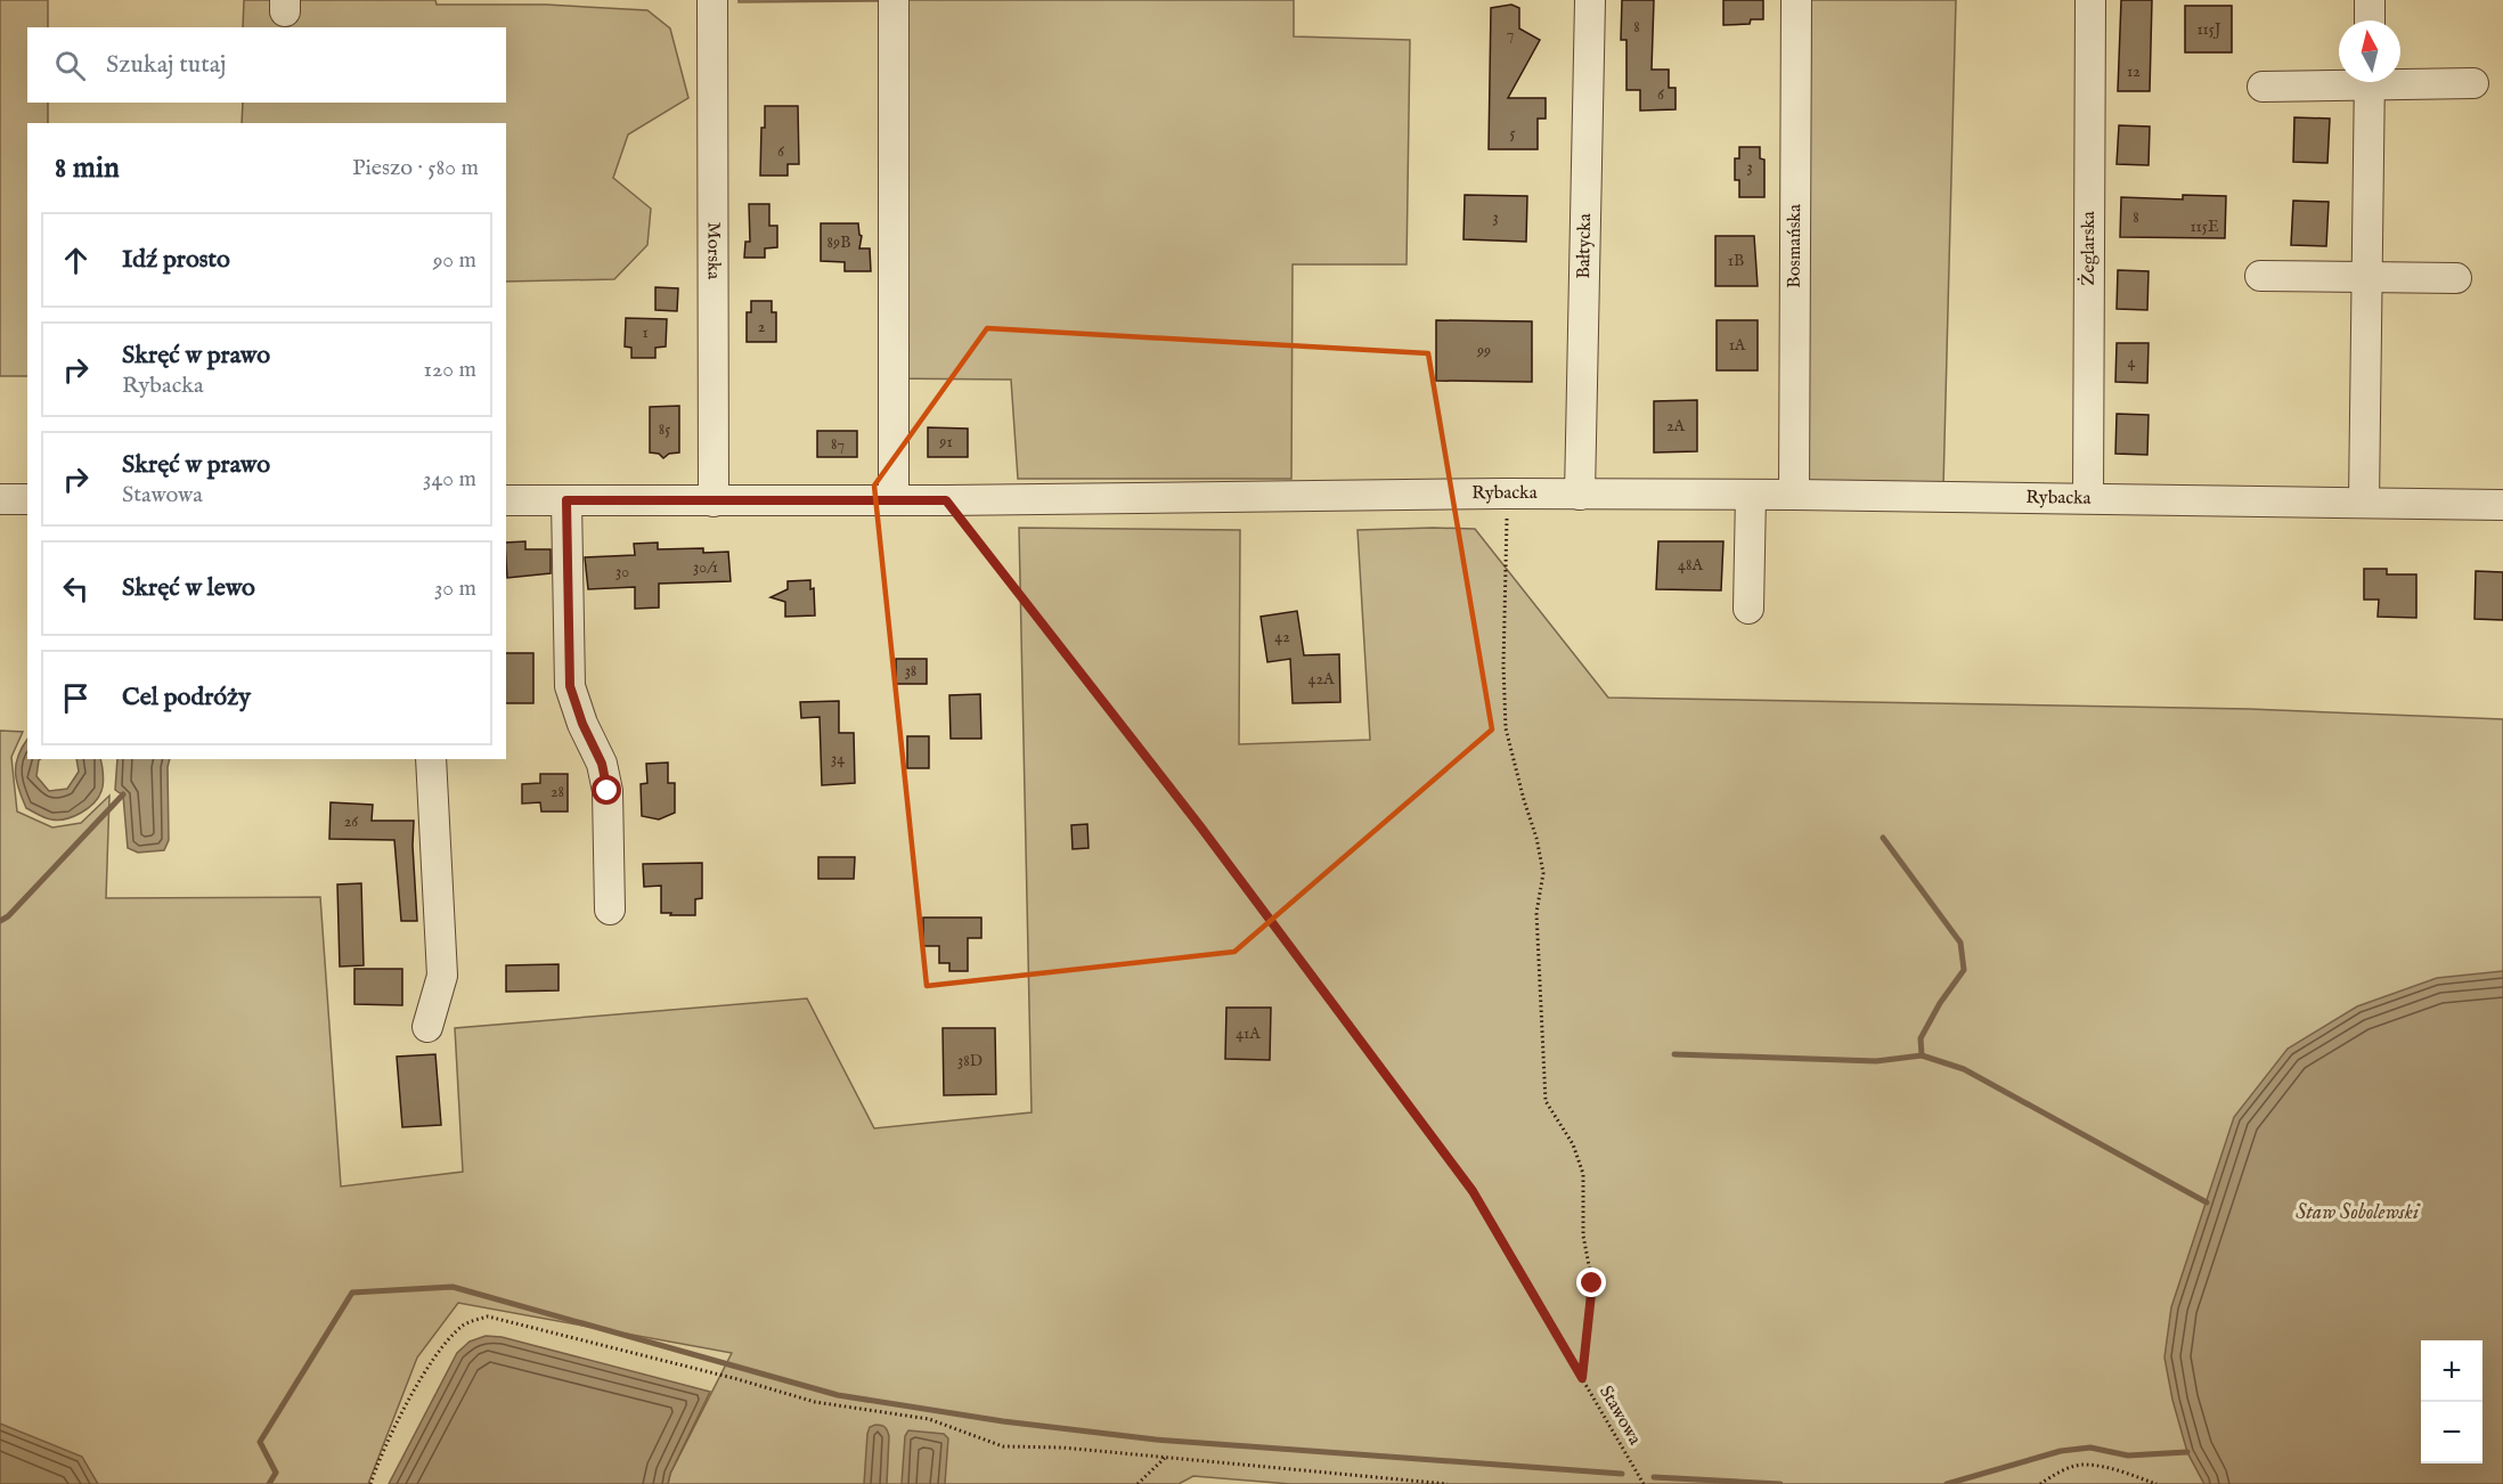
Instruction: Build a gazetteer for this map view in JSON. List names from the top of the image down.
{
  "streets": {
    "street": [
      "Bałtycka",
      "Bosmańska",
      "Żeglarska",
      "Morska",
      "Rybacka"
    ],
    "path": ["Stawowa"]
  },
  "crossings": [
    ["Bałtycka", "Rybacka"],
    ["Bosmańska", "Rybacka"],
    ["Żeglarska", "Rybacka"],
    ["Morska", "Rybacka"],
    ["Rybacka", "Stawowa"]
  ],
  "water": ["Staw Sobolewski"],
  "house_numbers": [
    "8",
    "115J",
    "7",
    "12",
    "6",
    "5",
    "6",
    "3",
    "3",
    "8",
    "115E",
    "89B",
    "1B",
    "2",
    "1",
    "1A",
    "99",
    "4",
    "2A",
    "85",
    "91",
    "87",
    "48A",
    "30/1",
    "30",
    "42",
    "38",
    "42A",
    "34",
    "28",
    "26",
    "41A",
    "38D"
  ],
  "north": "top",
  "page": {
    "search": "Szukaj tutaj",
    "heading": ["8 min", "Pieszo · 580 m"],
    "list": [
      ["Idź prosto", "90 m"],
      ["Skręć w prawo", "Rybacka", "120 m"],
      ["Skręć w prawo", "Stawowa", "340 m"],
      ["Skręć w lewo", "30 m"],
      "Cel podróży"
    ],
    "map_buttons": ["+", "−"]
  }
}
